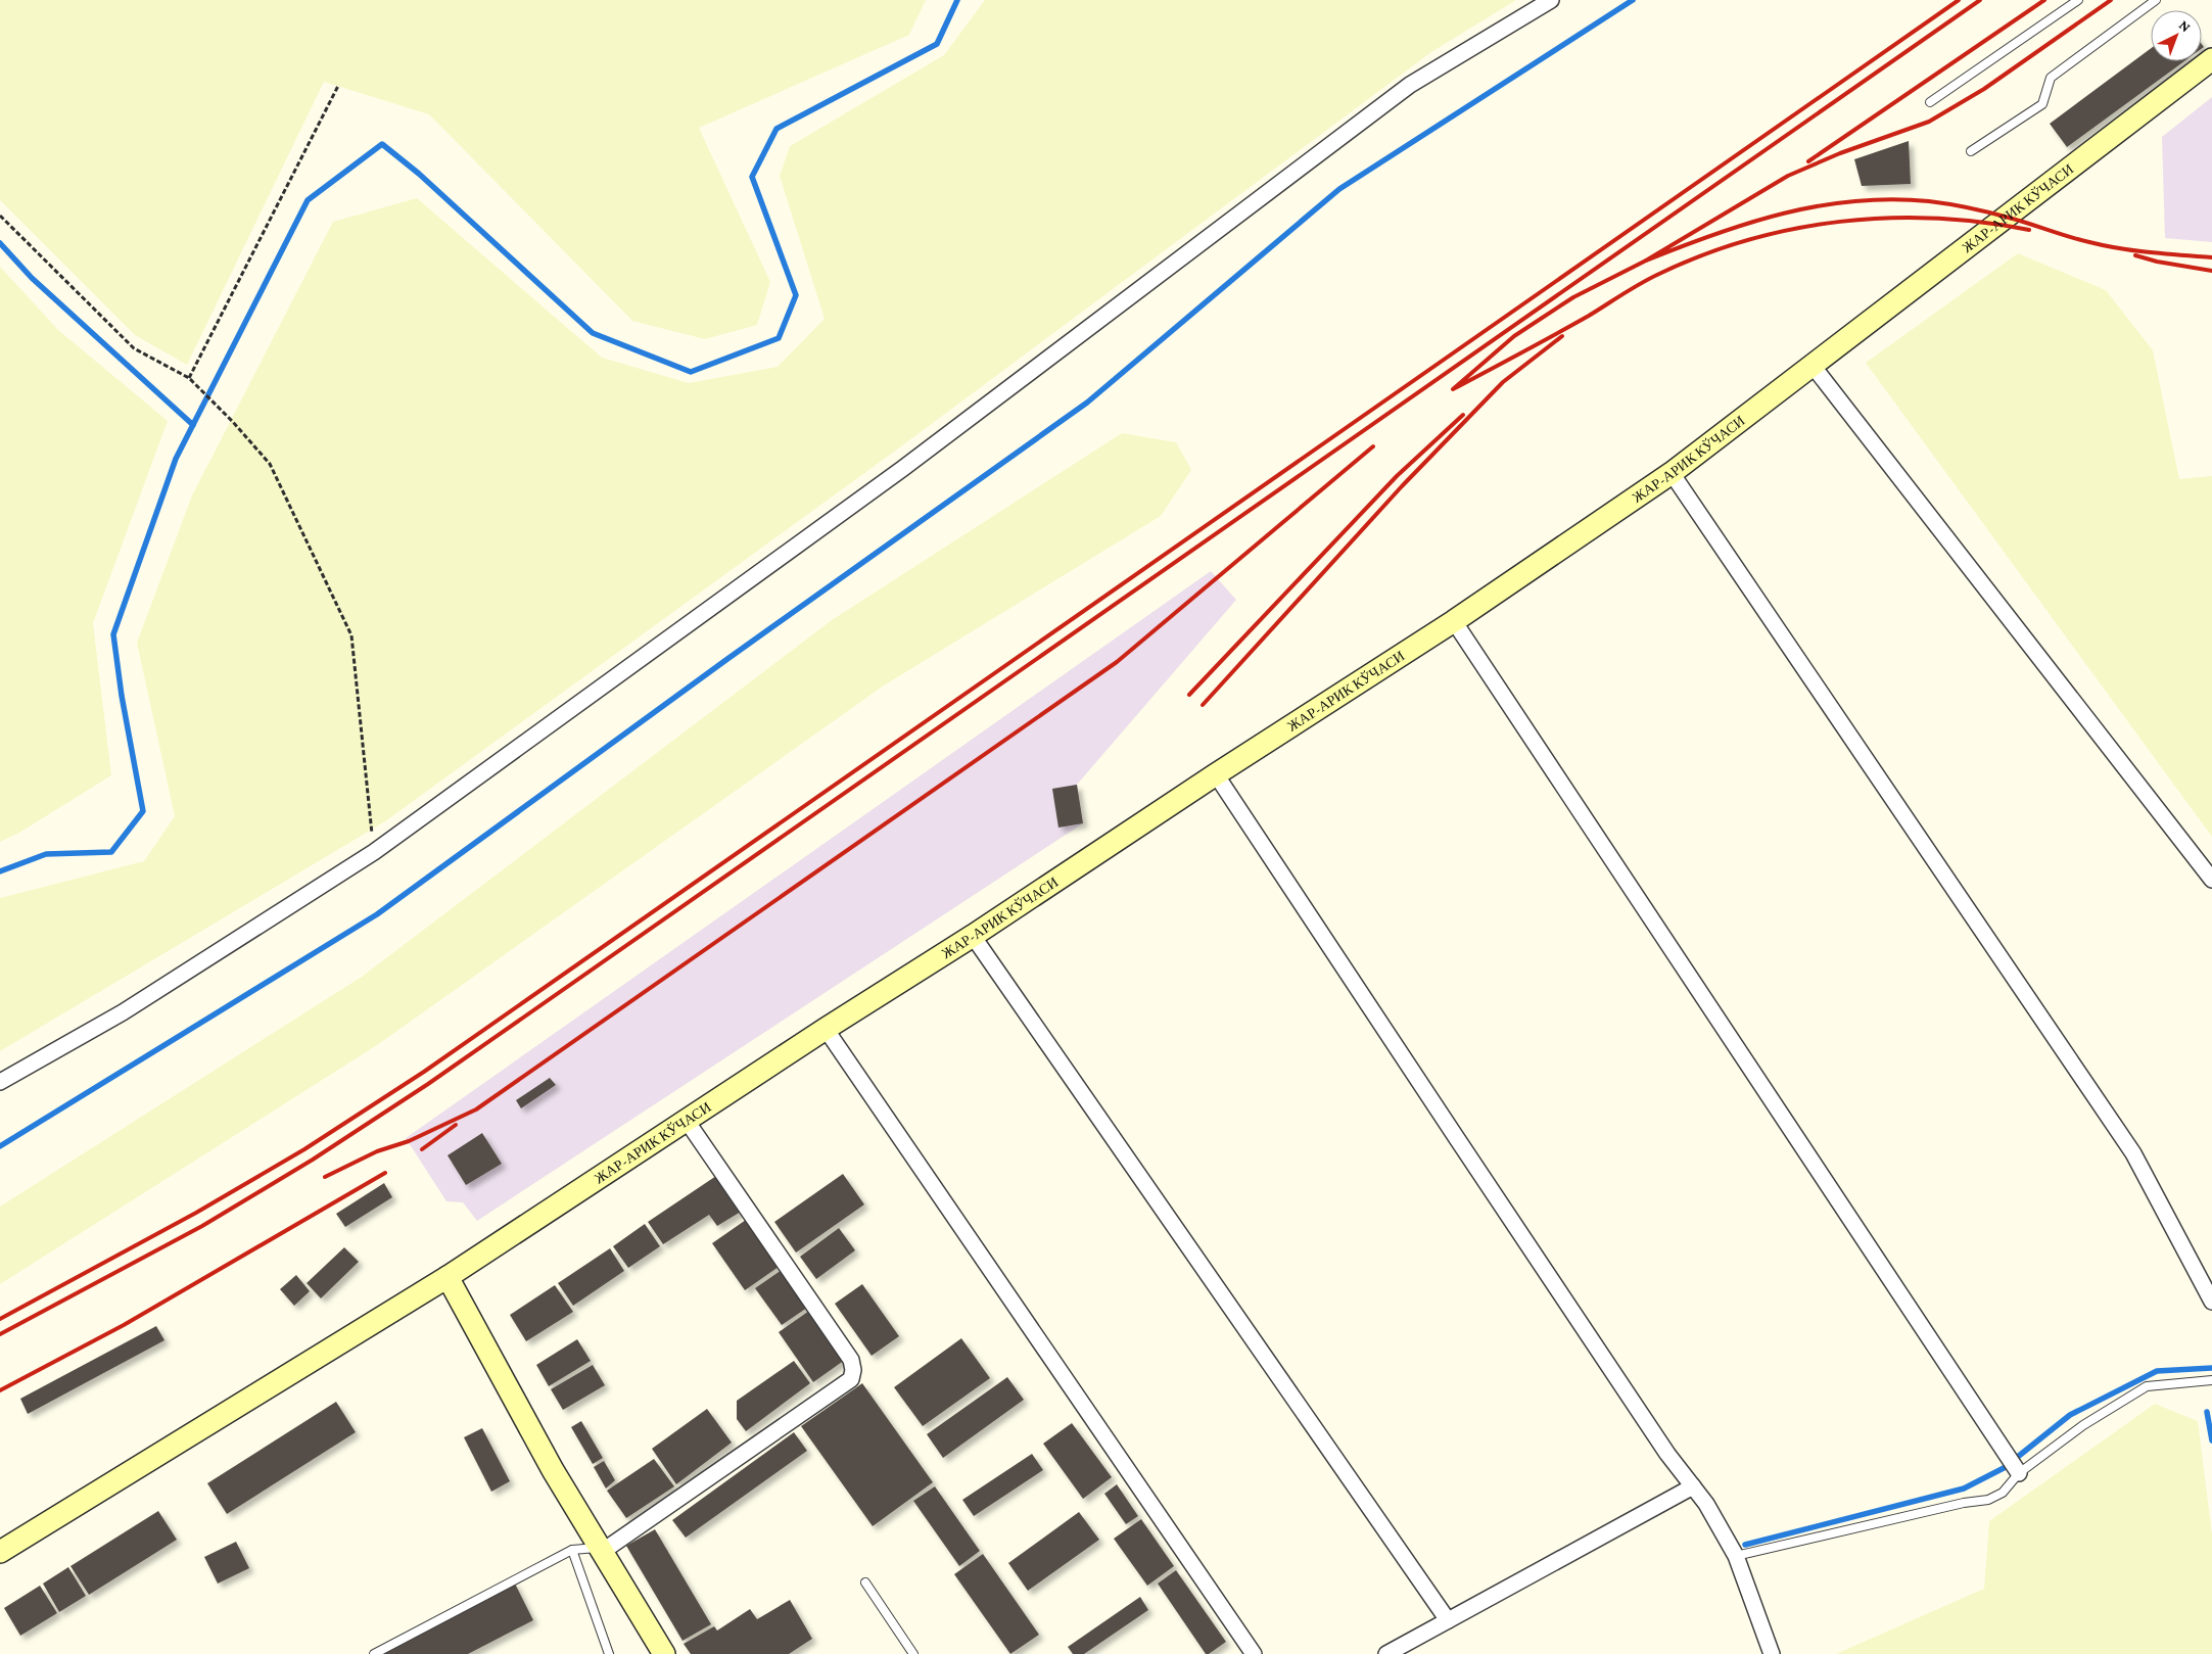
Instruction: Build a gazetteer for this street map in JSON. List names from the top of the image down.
{
  "streets": {
    "main road": ["ЖАР-АРИК КЎЧАСИ"]
  },
  "north": "top right"
}
